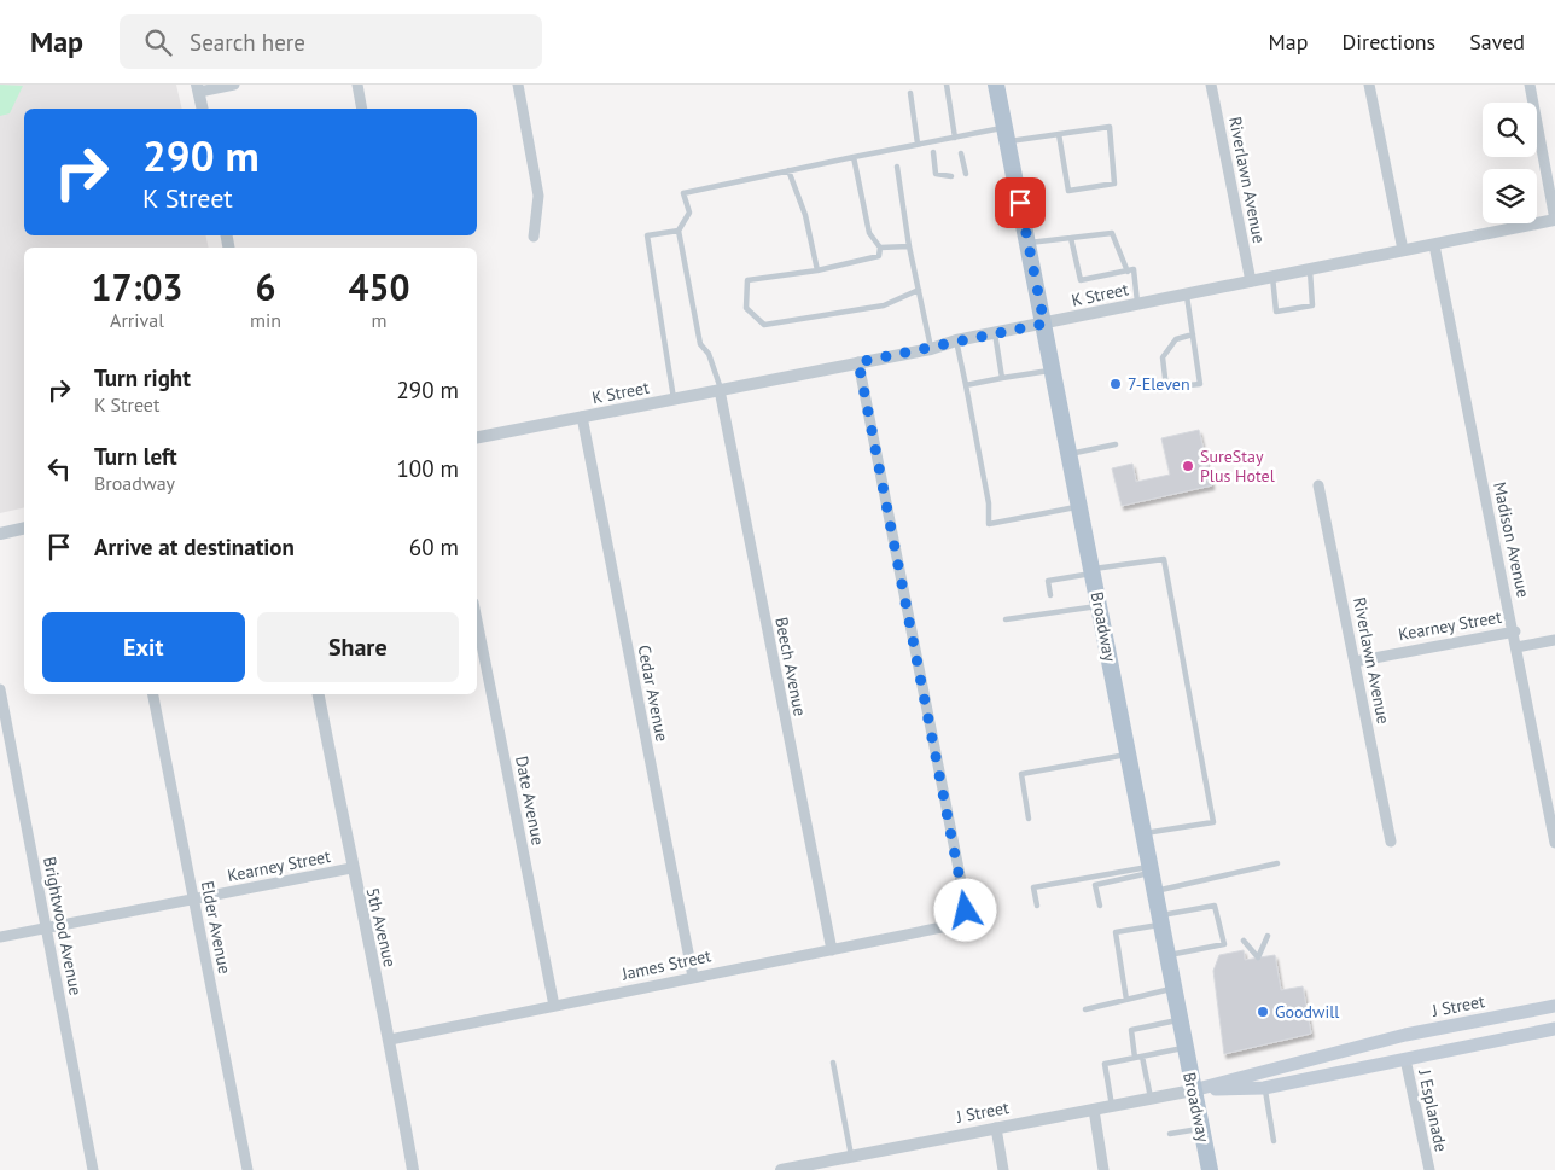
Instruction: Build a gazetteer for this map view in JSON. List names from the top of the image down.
{
  "streets": {
    "main road": ["Broadway", "J Street"],
    "street": [
      "Riverlawn Avenue",
      "K Street",
      "Madison Avenue",
      "Kearney Street",
      "Beech Avenue",
      "Cedar Avenue",
      "Date Avenue",
      "Brightwood Avenue",
      "Elder Avenue",
      "5th Avenue",
      "James Street",
      "J Esplanade"
    ]
  },
  "crossings": [
    ["Riverlawn Avenue", "K Street"],
    ["Riverlawn Avenue", "Kearney Street"],
    ["K Street", "Madison Avenue"],
    ["K Street", "Broadway"],
    ["K Street", "Beech Avenue"],
    ["K Street", "Cedar Avenue"],
    ["K Street", "James Street"],
    ["Madison Avenue", "Kearney Street"],
    ["Kearney Street", "Brightwood Avenue"],
    ["Kearney Street", "Elder Avenue"],
    ["Kearney Street", "5th Avenue"],
    ["Broadway", "J Street"],
    ["Beech Avenue", "James Street"],
    ["Cedar Avenue", "James Street"],
    ["Date Avenue", "James Street"],
    ["5th Avenue", "James Street"],
    ["J Street", "J Esplanade"]
  ],
  "places": ["7-Eleven", "SureStay Plus Hotel", "Goodwill"],
  "page": {
    "header": "Map",
    "search": "Search here",
    "nav": ["Map", "Directions", "Saved"],
    "turn": ["290 m", "K Street"],
    "eta": [
      "17:03",
      "Arrival",
      "6",
      "min",
      "450",
      "m"
    ],
    "list": [
      {
        "name": "Turn right",
        "note": "K Street",
        "value": "290 m"
      },
      {
        "name": "Turn left",
        "note": "Broadway",
        "value": "100 m"
      },
      {
        "name": "Arrive at destination",
        "value": "60 m"
      }
    ],
    "buttons": ["Exit", "Share"]
  }
}
